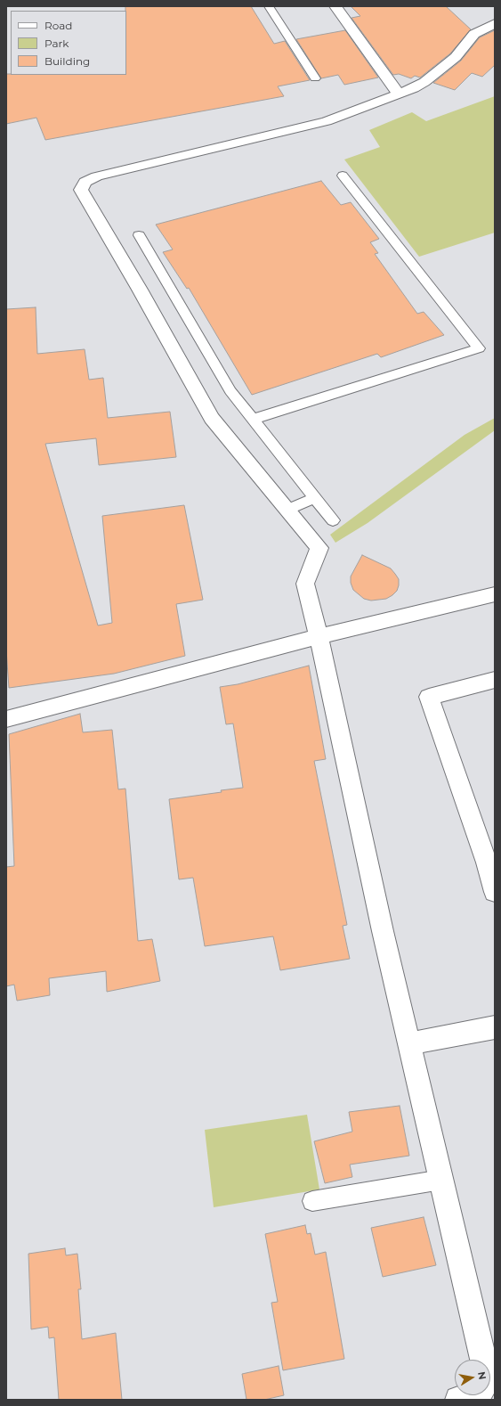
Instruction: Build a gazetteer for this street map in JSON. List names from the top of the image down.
{
  "legend": ["Road", "Park", "Building"],
  "north": "right"
}
